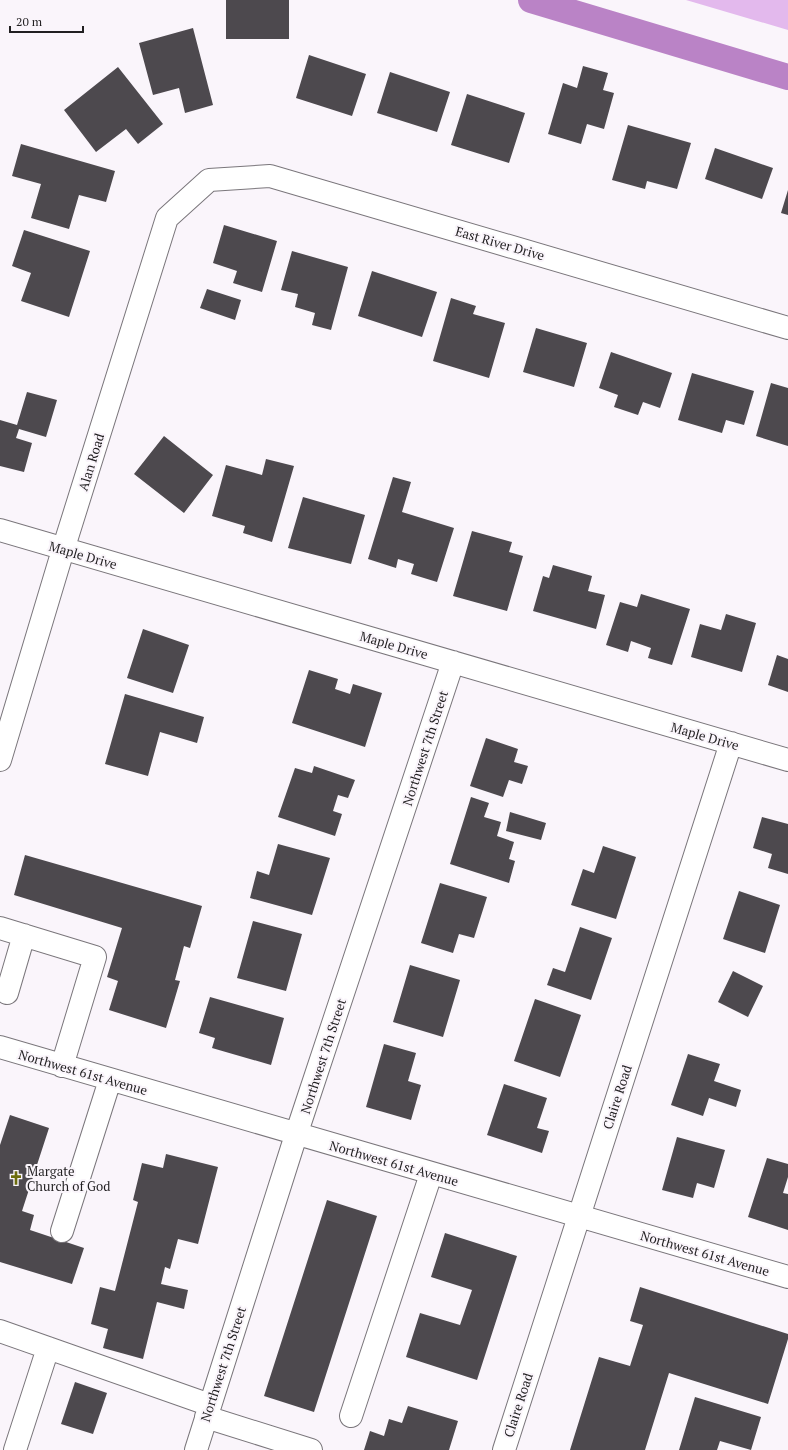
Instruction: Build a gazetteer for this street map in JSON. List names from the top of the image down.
{
  "streets": {
    "street": [
      "East River Drive",
      "Alan Road",
      "Maple Drive",
      "Northwest 7th Street",
      "Northwest 61st Avenue",
      "Claire Road"
    ]
  },
  "crossings": [
    ["East River Drive", "Alan Road"],
    ["Alan Road", "Maple Drive"],
    ["Maple Drive", "Northwest 7th Street"],
    ["Maple Drive", "Claire Road"],
    ["Northwest 7th Street", "Northwest 61st Avenue"],
    ["Northwest 61st Avenue", "Claire Road"]
  ],
  "places": {
    "church": ["Margate Church of God"]
  },
  "scale_bar": "20 m"
}
